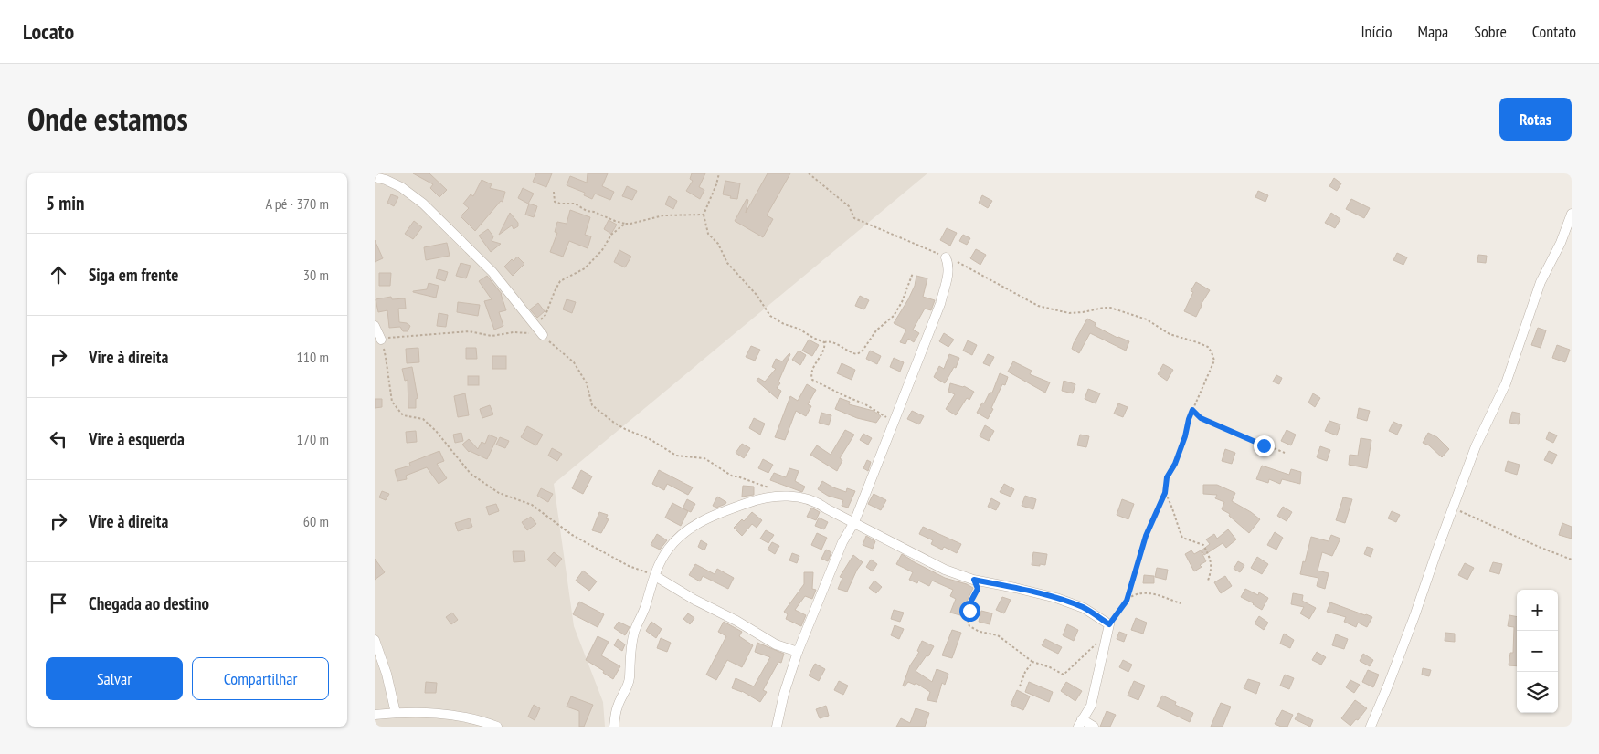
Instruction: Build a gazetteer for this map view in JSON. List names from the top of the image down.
{
  "page": {
    "header": "Locato",
    "nav": [
      "Início",
      "Mapa",
      "Sobre",
      "Contato"
    ],
    "title": "Onde estamos",
    "buttons": [
      "Rotas",
      ["Salvar", "Compartilhar"]
    ],
    "heading": ["5 min", "A pé · 370 m"],
    "list": [
      ["Siga em frente", "30 m"],
      ["Vire à direita", "110 m"],
      ["Vire à esquerda", "170 m"],
      ["Vire à direita", "60 m"],
      "Chegada ao destino"
    ],
    "map_buttons": ["+", "−"]
  }
}
